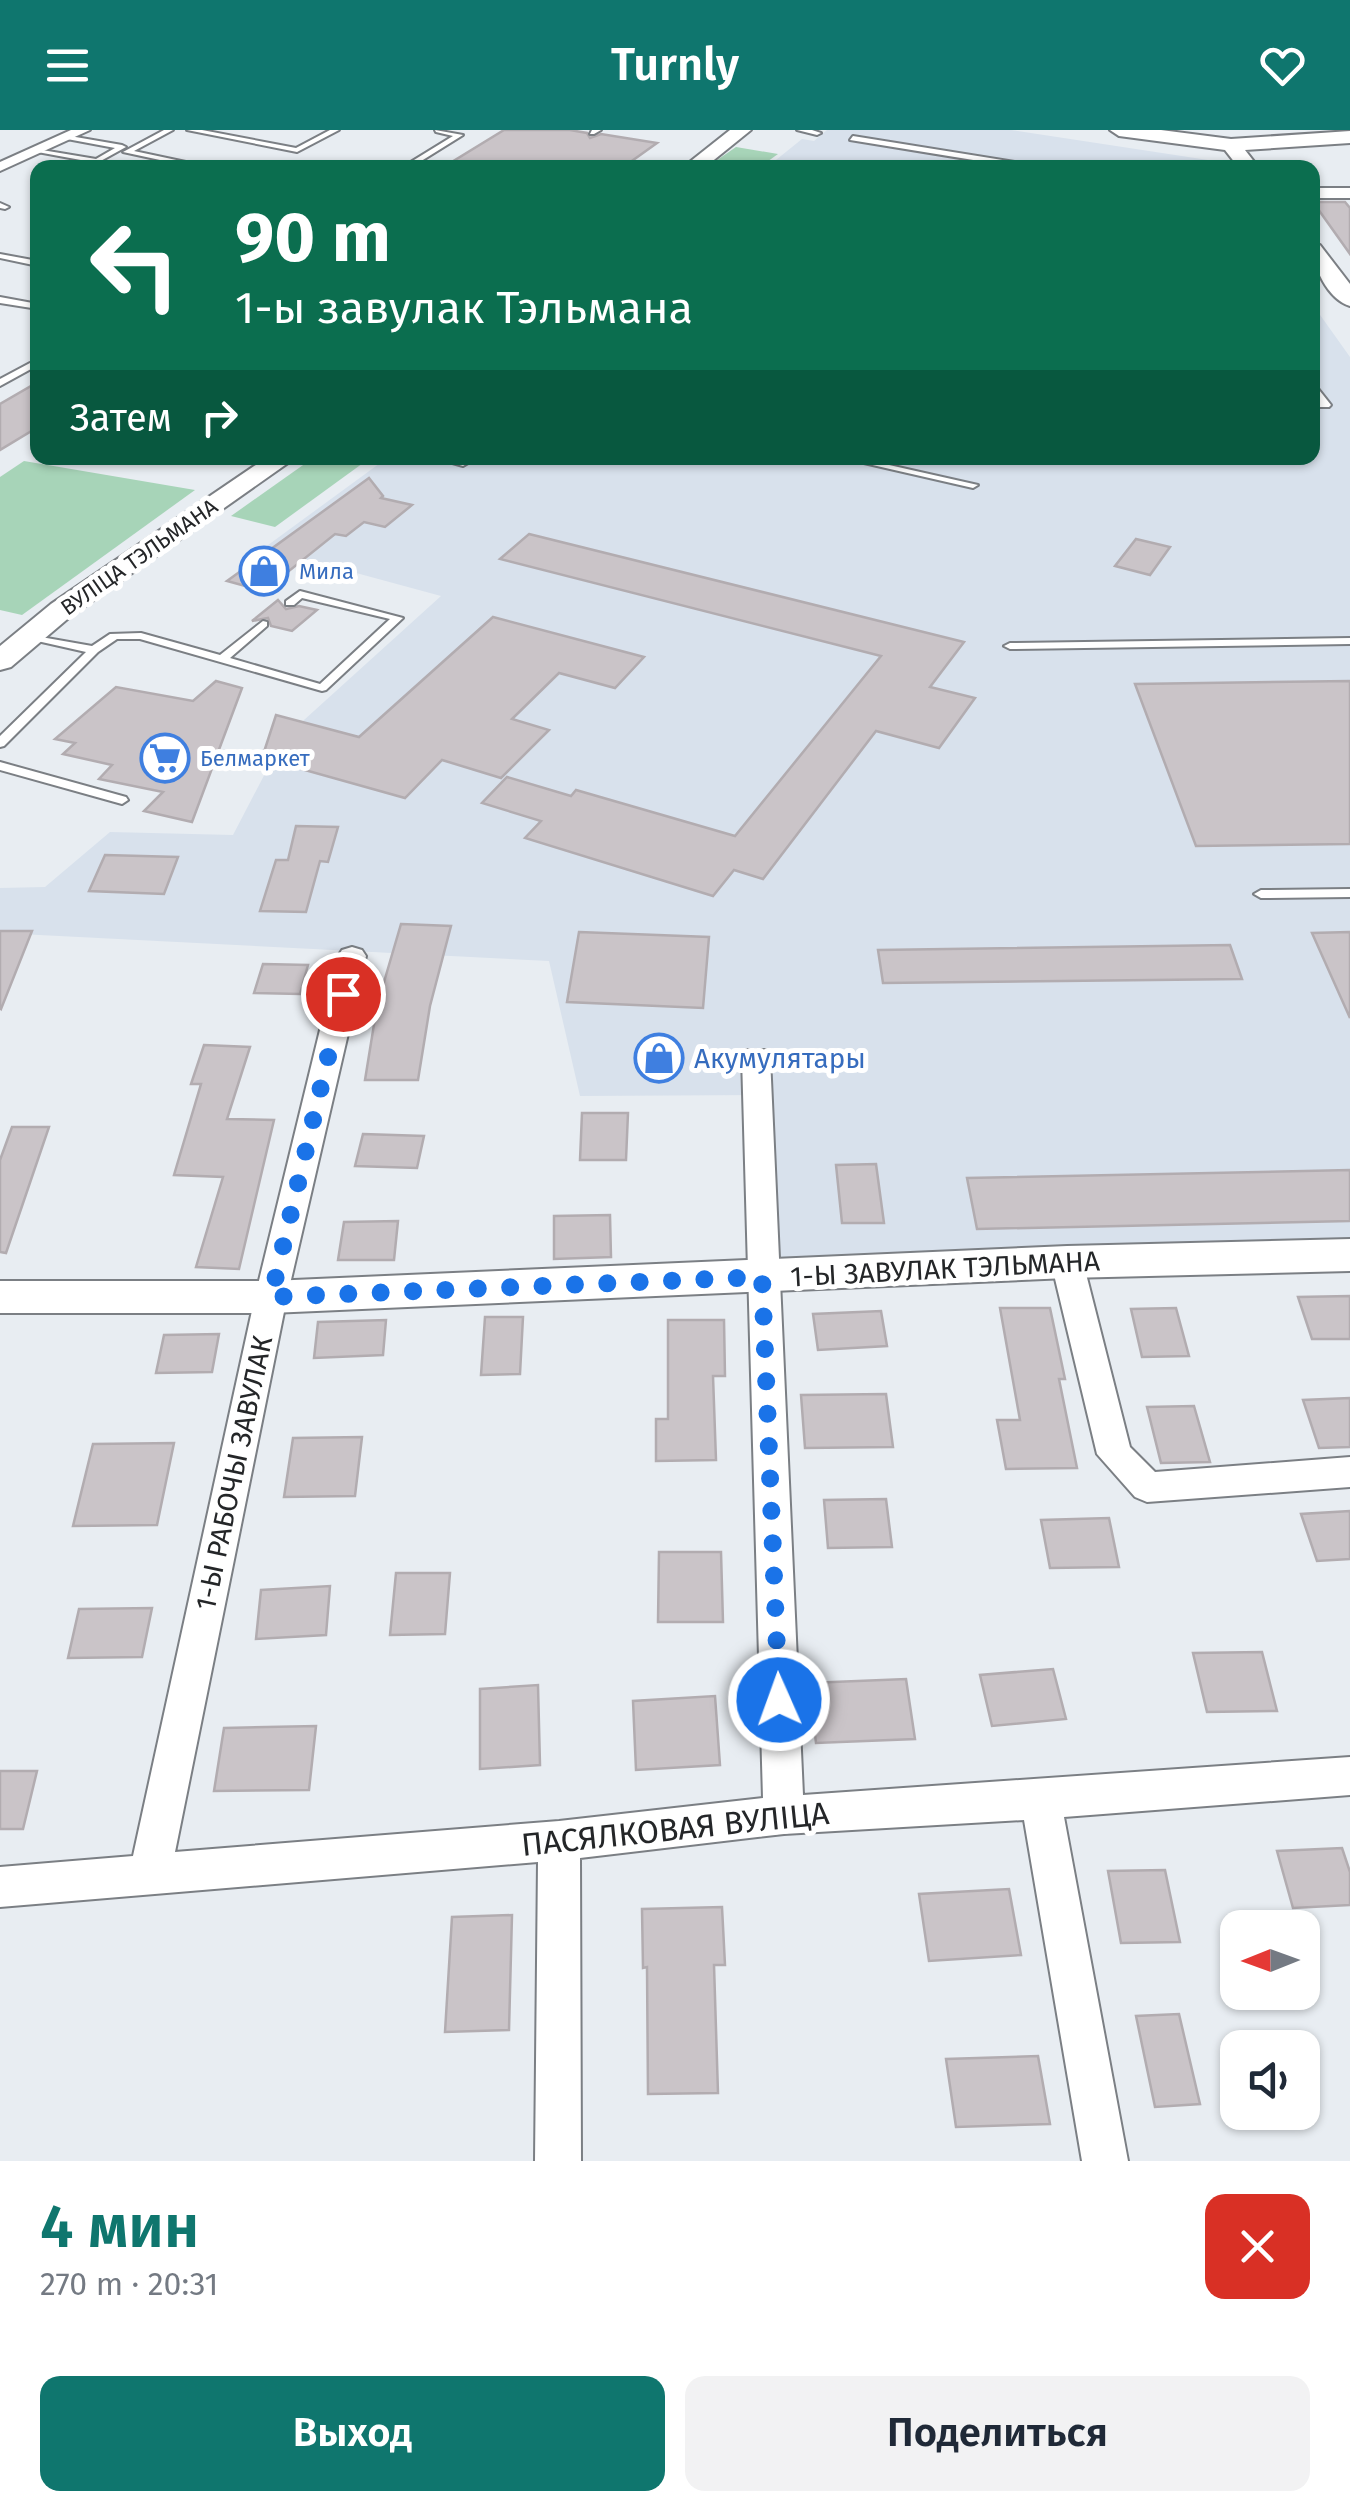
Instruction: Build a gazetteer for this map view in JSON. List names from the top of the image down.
{
  "streets": {
    "main road": ["ВУЛІЦА ТЭЛЬМАНА", "1-Ы ЗАВУЛАК ТЭЛЬМАНА"],
    "street": ["1-Ы РАБОЧЫ ЗАВУЛАК", "ПАСЯЛКОВАЯ ВУЛІЦА"]
  },
  "crossings": [
    ["1-Ы ЗАВУЛАК ТЭЛЬМАНА", "1-Ы РАБОЧЫ ЗАВУЛАК"],
    ["1-Ы РАБОЧЫ ЗАВУЛАК", "ПАСЯЛКОВАЯ ВУЛІЦА"]
  ],
  "places": {
    "shop": ["Мила", "Акумулятары"],
    "supermarket": ["Белмаркет"]
  },
  "north": "left",
  "page": {
    "header": "Turnly",
    "turn": ["90 m", "1-ы завулак Тэльмана"],
    "then": "Затем",
    "heading": ["4 мин", "270 m · 20:31"],
    "buttons": ["Выход", "Поделиться"]
  }
}
